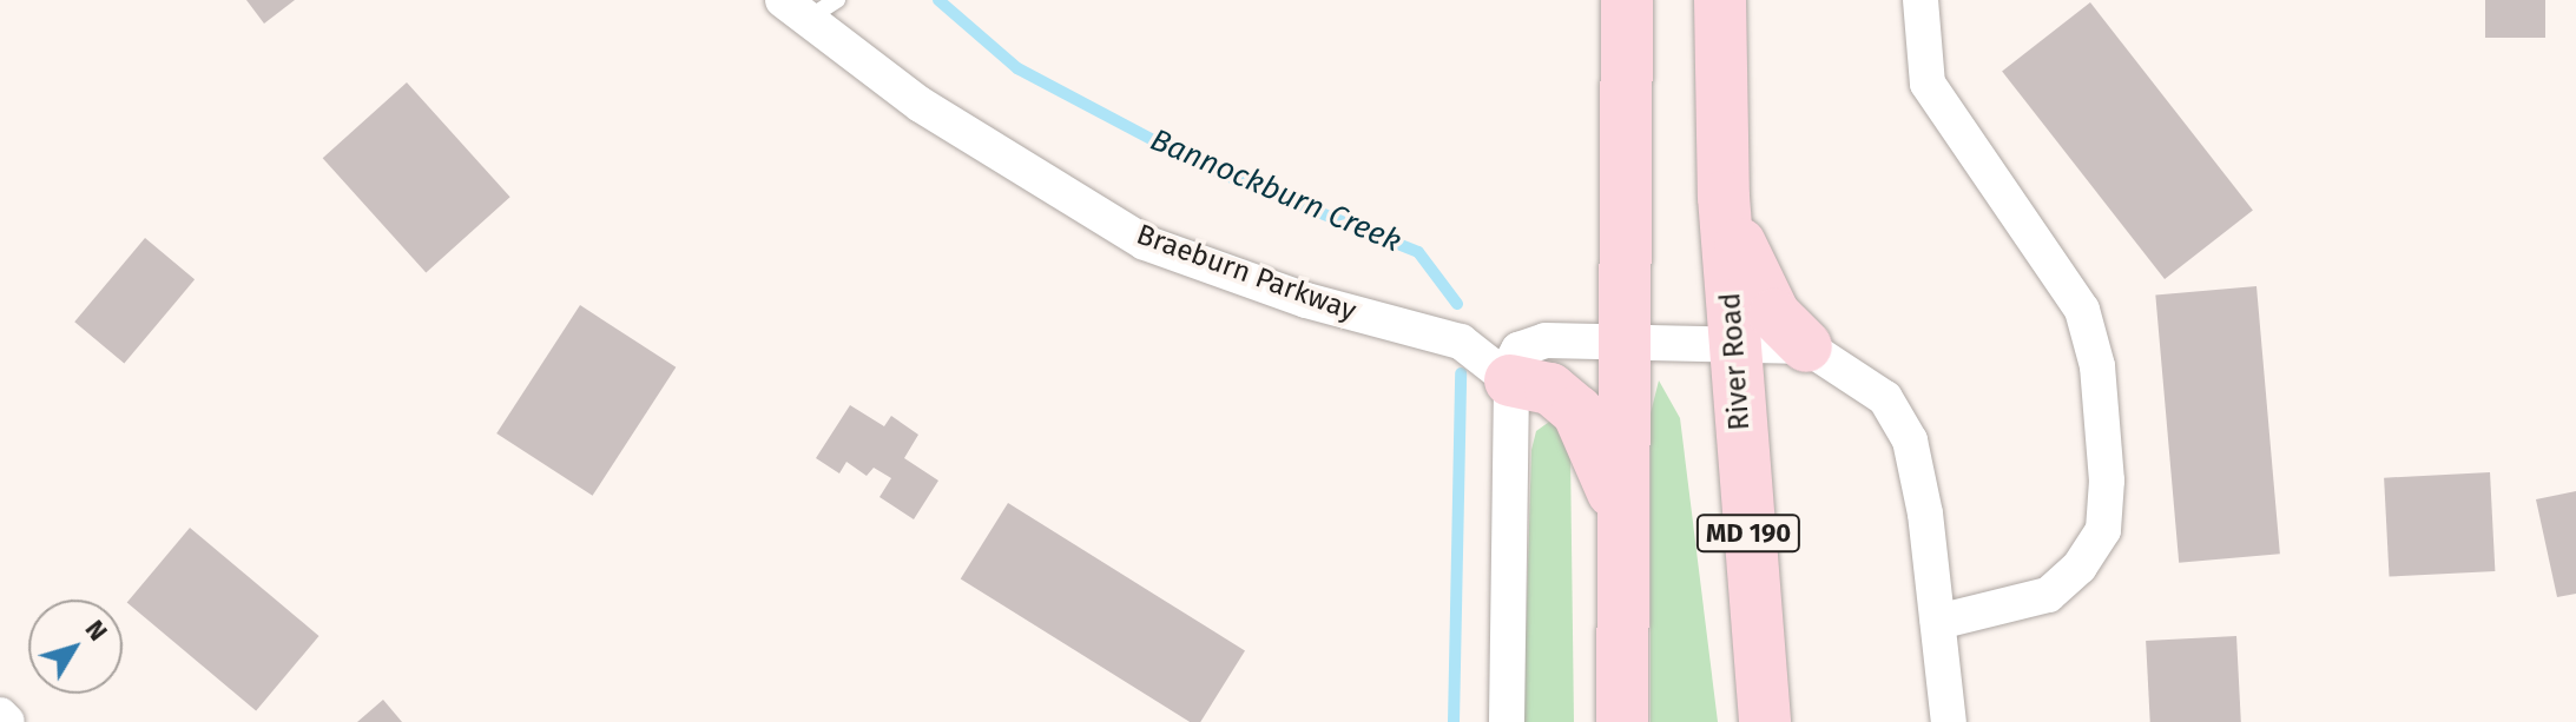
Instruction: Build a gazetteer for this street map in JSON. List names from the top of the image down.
{
  "streets": {
    "main road": ["River Road", "MD 190"],
    "street": ["Braeburn Parkway"]
  },
  "water": ["Bannockburn Creek"],
  "north": "top right"
}
